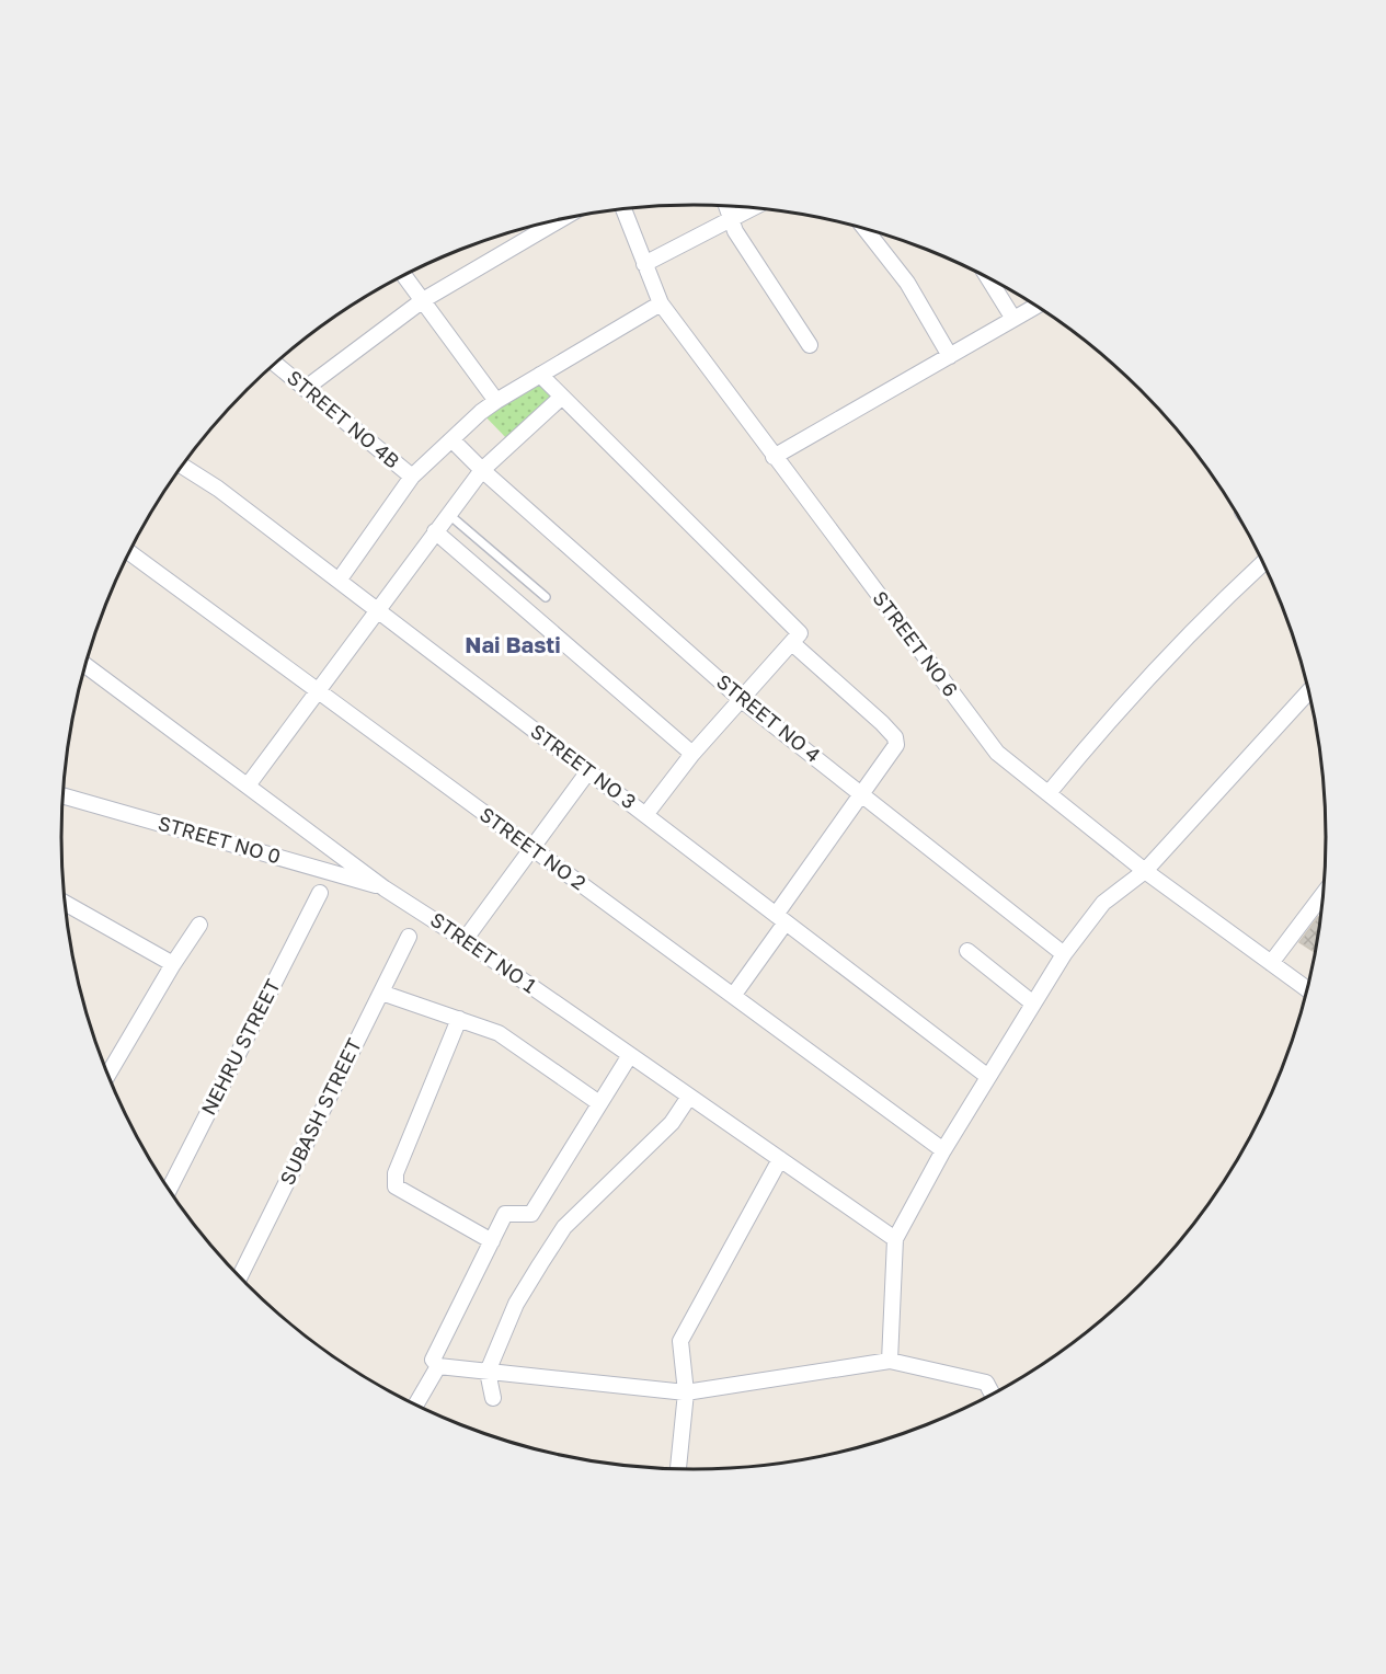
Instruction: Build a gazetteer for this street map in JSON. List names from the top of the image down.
{
  "streets": {
    "street": [
      "STREET NO 4B",
      "STREET NO 6",
      "STREET NO 4",
      "STREET NO 3",
      "STREET NO 0",
      "STREET NO 2",
      "STREET NO 1",
      "NEHRU STREET",
      "SUBASH STREET"
    ]
  },
  "crossings": [
    ["STREET NO 4B", "STREET NO 3"],
    ["STREET NO 0", "STREET NO 1"]
  ],
  "districts": ["Nai Basti"]
}
